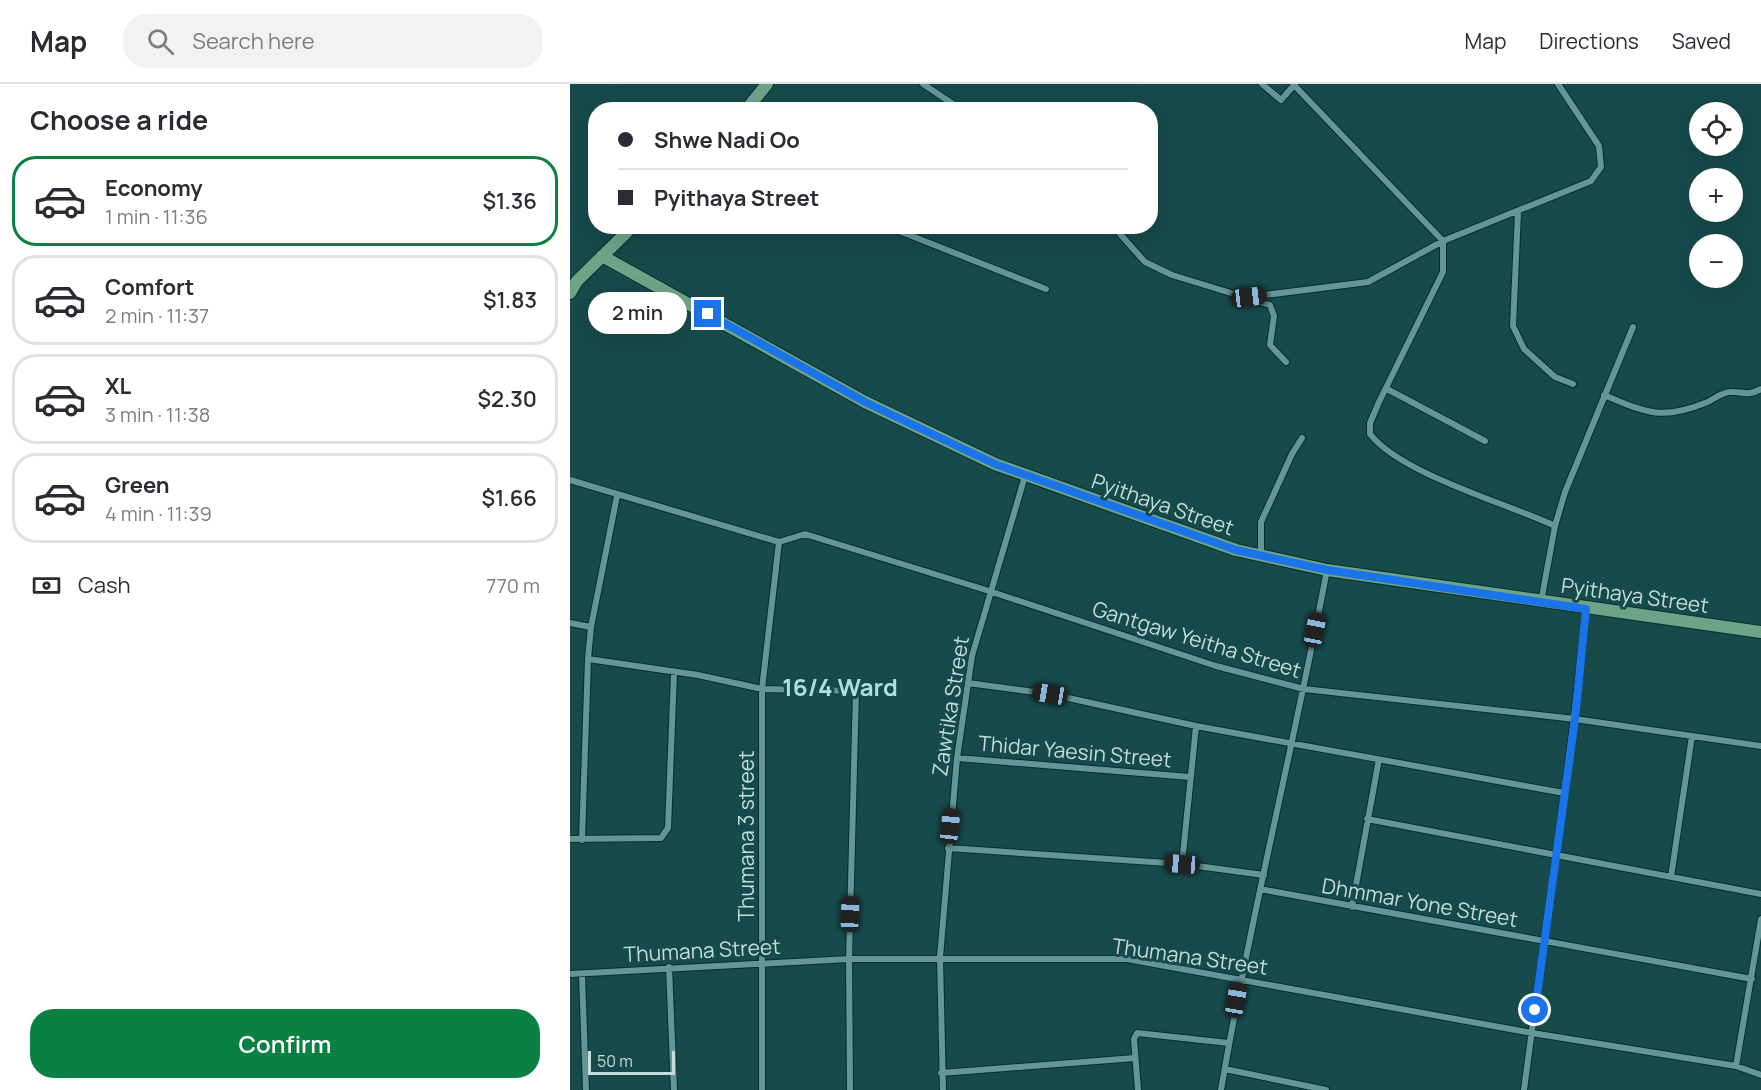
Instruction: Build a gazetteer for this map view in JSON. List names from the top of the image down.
{
  "streets": {
    "street": [
      "Pyithaya Street",
      "Gantgaw Yeitha Street",
      "Zawtika Street",
      "Thidar Yaesin Street",
      "Thumana 3 street",
      "Dhmmar Yone Street",
      "Thumana Street"
    ]
  },
  "crossings": [
    ["Pyithaya Street", "Zawtika Street"],
    ["Gantgaw Yeitha Street", "Zawtika Street"],
    ["Gantgaw Yeitha Street", "Thumana 3 street"],
    ["Zawtika Street", "Thidar Yaesin Street"],
    ["Zawtika Street", "Thumana Street"],
    ["Thumana 3 street", "Thumana Street"]
  ],
  "districts": ["16/4 Ward"],
  "scale_bar": "50 m",
  "page": {
    "header": "Map",
    "search": "Search here",
    "nav": ["Map", "Directions", "Saved"],
    "heading": "Choose a ride",
    "map_buttons": ["+", "−"],
    "banner": ["Shwe Nadi Oo", "Pyithaya Street"],
    "list": [
      {
        "name": "Economy",
        "note": "1 min · 11:36",
        "value": "$1.36"
      },
      {
        "name": "Comfort",
        "note": "2 min · 11:37",
        "value": "$1.83"
      },
      {
        "name": "XL",
        "note": "3 min · 11:38",
        "value": "$2.30"
      },
      {
        "name": "Green",
        "note": "4 min · 11:39",
        "value": "$1.66"
      }
    ],
    "bubble": "2 min",
    "pay": ["Cash", "770 m"],
    "buttons": "Confirm",
    "scale": "50 m"
  }
}
